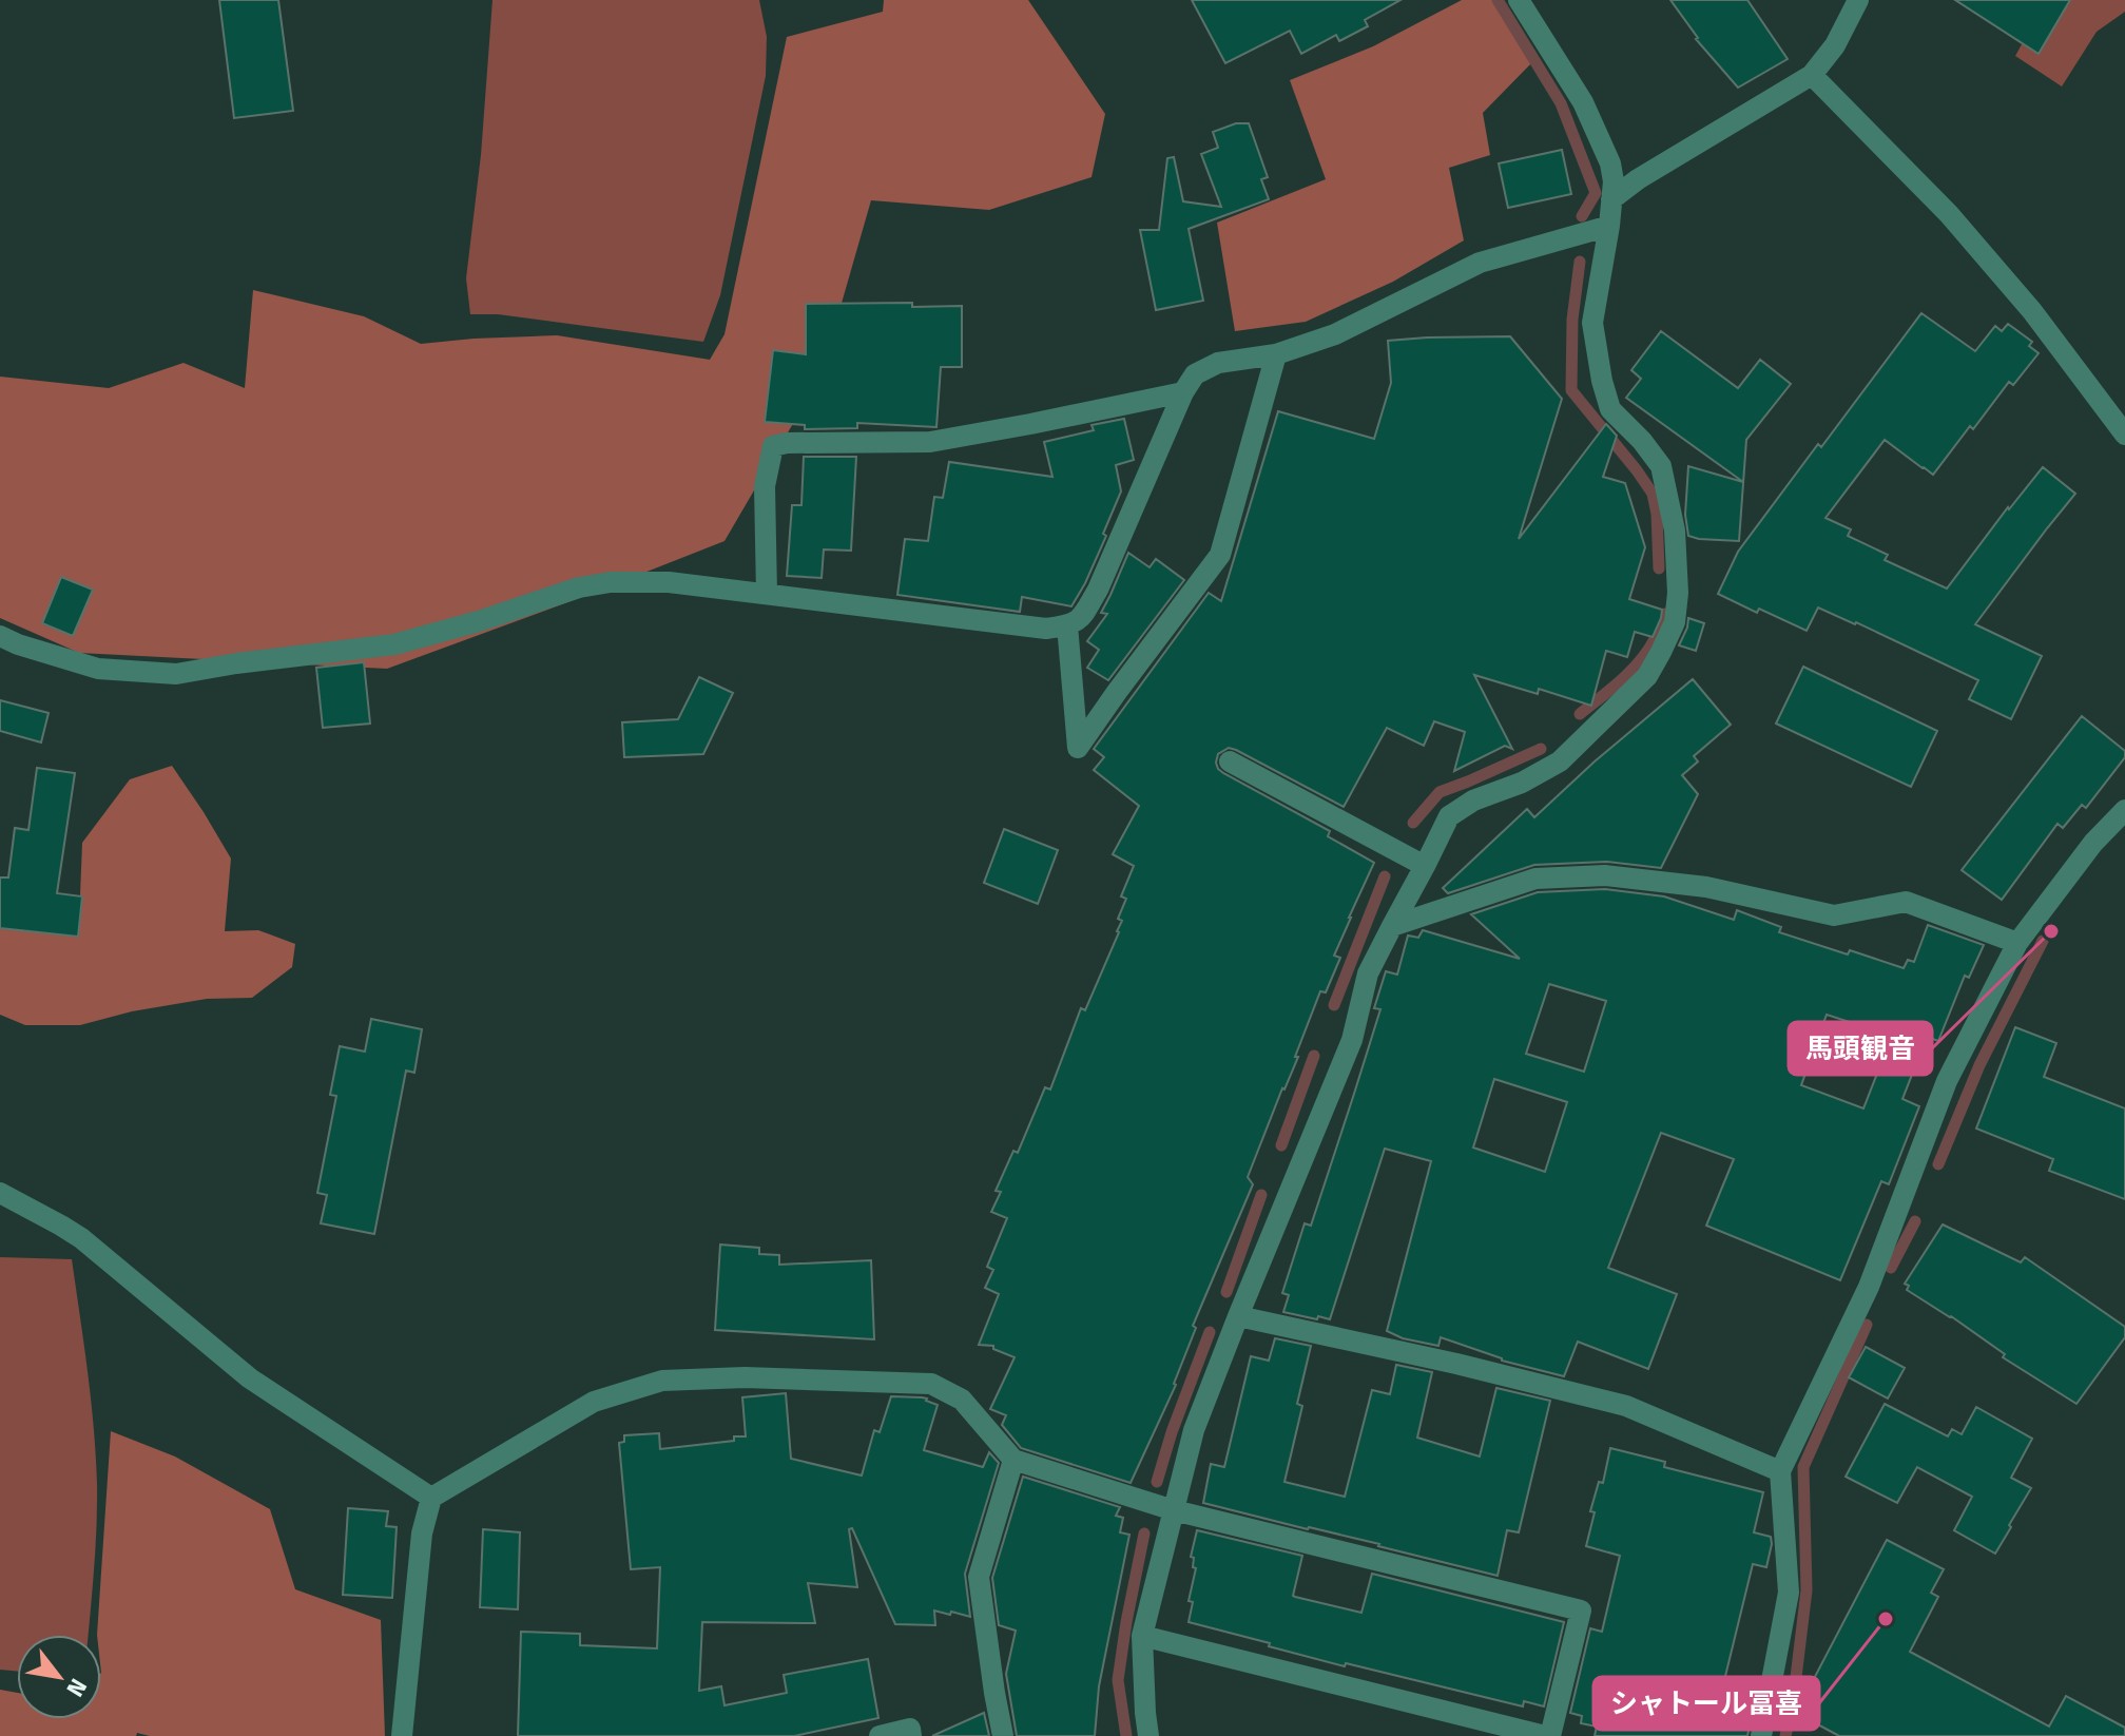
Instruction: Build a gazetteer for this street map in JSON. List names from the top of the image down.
{
  "places": ["馬頭観音", "シャトール冨喜"],
  "north": "bottom right"
}
